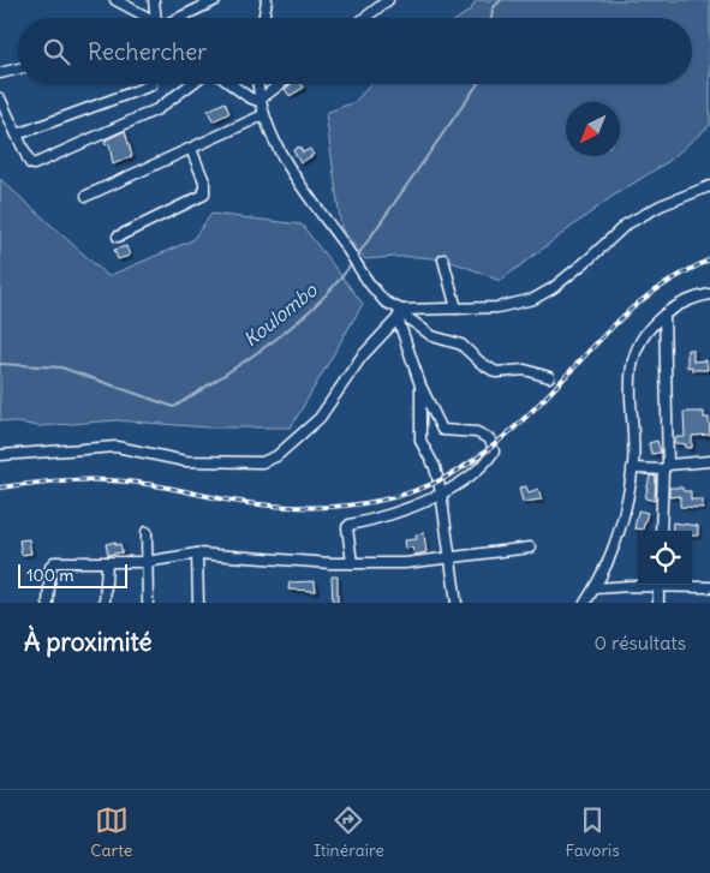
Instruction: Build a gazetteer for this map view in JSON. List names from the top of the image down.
{
  "water": ["Koulombo"],
  "scale_bar": "100 m",
  "north": "bottom left",
  "page": {
    "search": "Rechercher",
    "scale": "100 m",
    "heading": ["À proximité", "0 résultats"],
    "nav": ["Carte", "Itinéraire", "Favoris"]
  }
}
